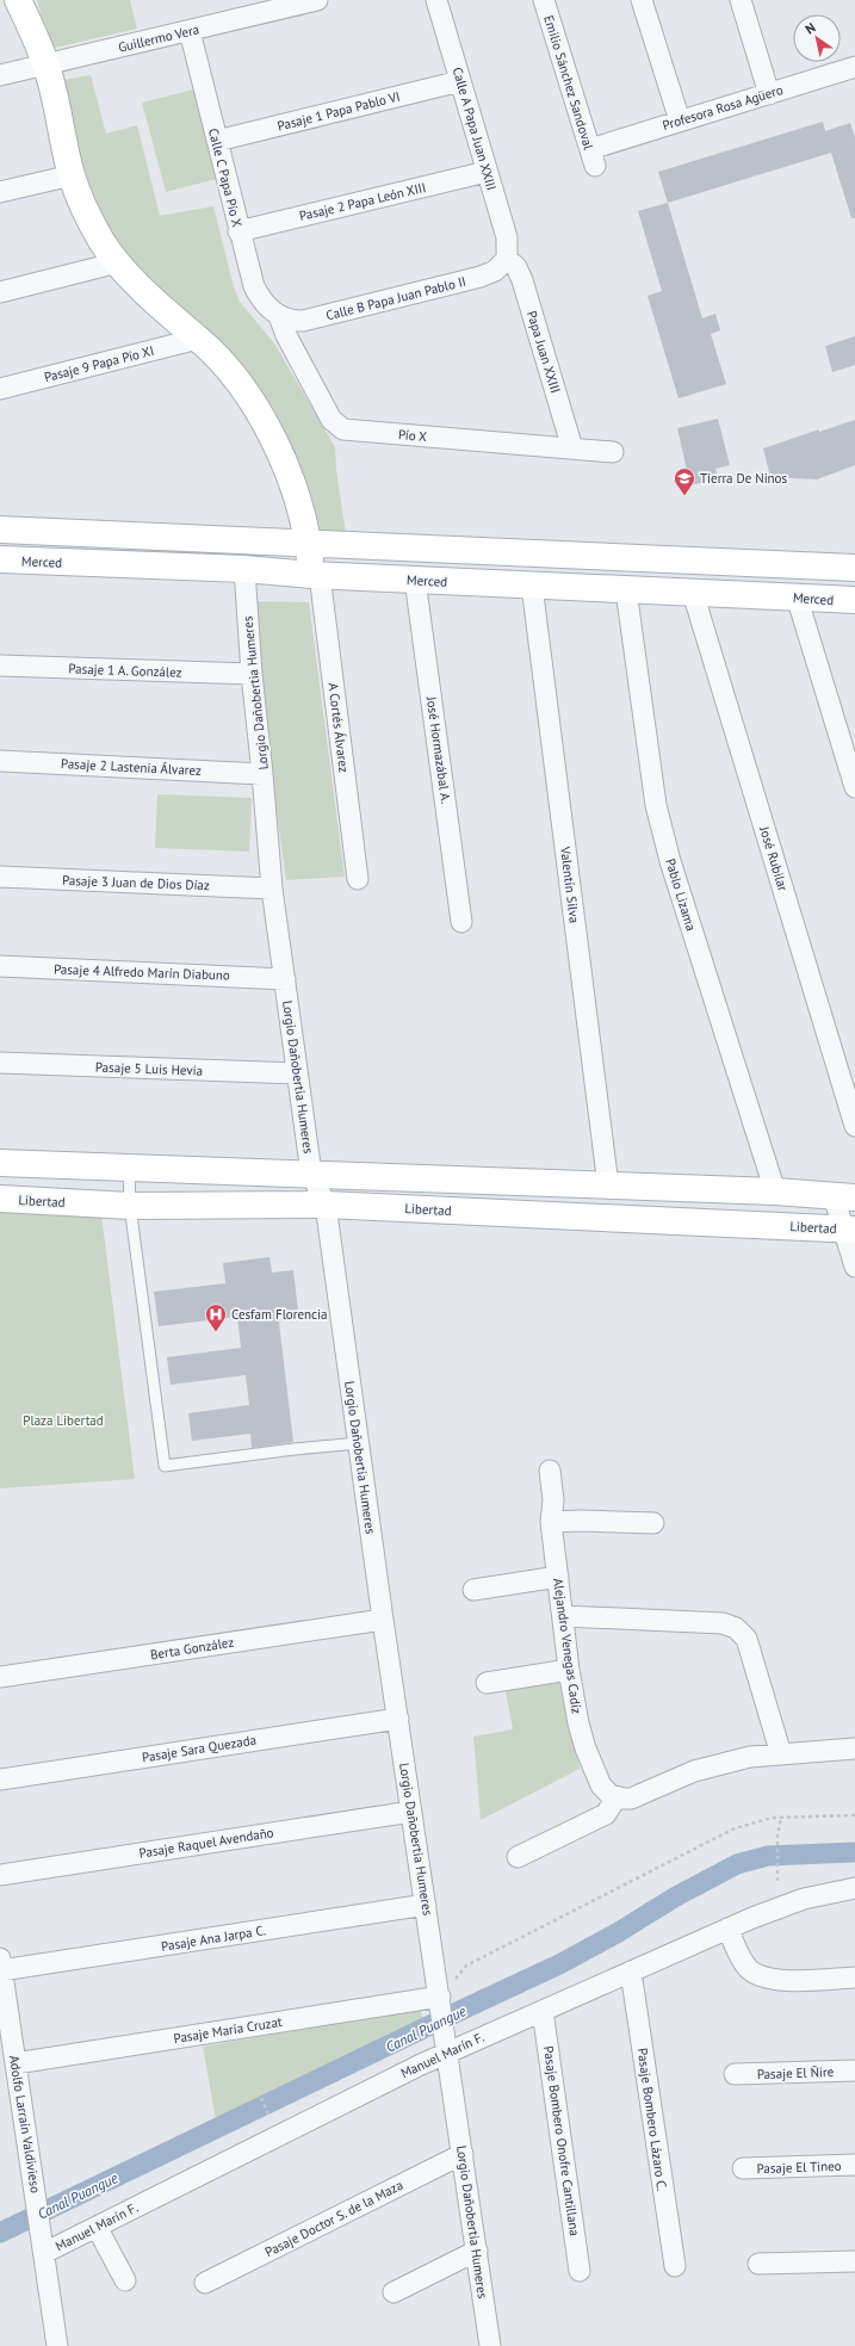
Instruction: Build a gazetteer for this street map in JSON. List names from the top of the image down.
{
  "streets": {
    "street": [
      "Guillermo Vera",
      "Emilio Sánchez Sandoval",
      "Profesora Rosa Agüero",
      "Pasaje 1 Papa Pablo VI",
      "Calle A Papa Juan XXIII",
      "Calle C Papa Pío X",
      "Pasaje 2 Papa León XIII",
      "Calle B Papa Juan Pablo II",
      "Papa Juan XXIII",
      "Pasaje 9 Papa Pío XI",
      "Pío X",
      "Merced",
      "Pasaje 1 A. González",
      "Lorgio Dañobertia Humeres",
      "A Cortés Álvarez",
      "José Hormazábal A.",
      "Pasaje 2 Lastenia Álvarez",
      "José Rubilar",
      "Pasaje 3 Juan de Dios Díaz",
      "Valentín Silva",
      "Pablo Lizama",
      "Pasaje 4 Alfredo Marín Diabuno",
      "Pasaje 5 Luis Hevia",
      "Libertad",
      "Alejandro Venegas Cadíz",
      "Berta González",
      "Pasaje Sara Quezada",
      "Pasaje Raquel Avendaño",
      "Pasaje Ana Jarpa C.",
      "Pasaje María Cruzat",
      "Manuel Marín F.",
      "Pasaje El Ñire",
      "Pasaje Bombero Lázaro C.",
      "Adolfo Larraín Valdivieso",
      "Pasaje Bombero Onofre Cantillana",
      "Pasaje El Tineo",
      "Pasaje Doctor S. de la Maza"
    ]
  },
  "crossings": [
    ["Guillermo Vera", "Calle C Papa Pío X"],
    ["Emilio Sánchez Sandoval", "Profesora Rosa Agüero"],
    ["Pasaje 1 Papa Pablo VI", "Calle A Papa Juan XXIII"],
    ["Pasaje 1 Papa Pablo VI", "Calle C Papa Pío X"],
    ["Calle A Papa Juan XXIII", "Pasaje 2 Papa León XIII"],
    ["Calle A Papa Juan XXIII", "Calle B Papa Juan Pablo II"],
    ["Calle A Papa Juan XXIII", "Papa Juan XXIII"],
    ["Calle C Papa Pío X", "Pasaje 2 Papa León XIII"],
    ["Calle C Papa Pío X", "Calle B Papa Juan Pablo II"],
    ["Calle C Papa Pío X", "Pío X"],
    ["Calle B Papa Juan Pablo II", "Papa Juan XXIII"],
    ["Calle B Papa Juan Pablo II", "Pío X"],
    ["Papa Juan XXIII", "Pío X"],
    ["Merced", "Lorgio Dañobertia Humeres"],
    ["Merced", "A Cortés Álvarez"],
    ["Merced", "José Hormazábal A."],
    ["Merced", "José Rubilar"],
    ["Merced", "Valentín Silva"],
    ["Merced", "Pablo Lizama"],
    ["Pasaje 1 A. González", "Lorgio Dañobertia Humeres"],
    ["Lorgio Dañobertia Humeres", "Pasaje 2 Lastenia Álvarez"],
    ["Lorgio Dañobertia Humeres", "Pasaje 3 Juan de Dios Díaz"],
    ["Lorgio Dañobertia Humeres", "Pasaje 4 Alfredo Marín Diabuno"],
    ["Lorgio Dañobertia Humeres", "Pasaje 5 Luis Hevia"],
    ["Lorgio Dañobertia Humeres", "Libertad"],
    ["Lorgio Dañobertia Humeres", "Berta González"],
    ["Lorgio Dañobertia Humeres", "Pasaje Sara Quezada"],
    ["Lorgio Dañobertia Humeres", "Pasaje Raquel Avendaño"],
    ["Lorgio Dañobertia Humeres", "Pasaje Ana Jarpa C."],
    ["Lorgio Dañobertia Humeres", "Pasaje María Cruzat"],
    ["Lorgio Dañobertia Humeres", "Manuel Marín F."],
    ["Lorgio Dañobertia Humeres", "Pasaje Doctor S. de la Maza"],
    ["Pasaje Ana Jarpa C.", "Adolfo Larraín Valdivieso"],
    ["Pasaje María Cruzat", "Adolfo Larraín Valdivieso"],
    ["Manuel Marín F.", "Pasaje Bombero Lázaro C."],
    ["Manuel Marín F.", "Adolfo Larraín Valdivieso"],
    ["Manuel Marín F.", "Pasaje Bombero Onofre Cantillana"]
  ],
  "water": ["Canal Puangue"],
  "parks": ["Plaza Libertad"],
  "places": {
    "school or university": ["Tierra De Ninos"],
    "hospital": ["Cesfam Florencia"]
  },
  "north": "top left"
}
